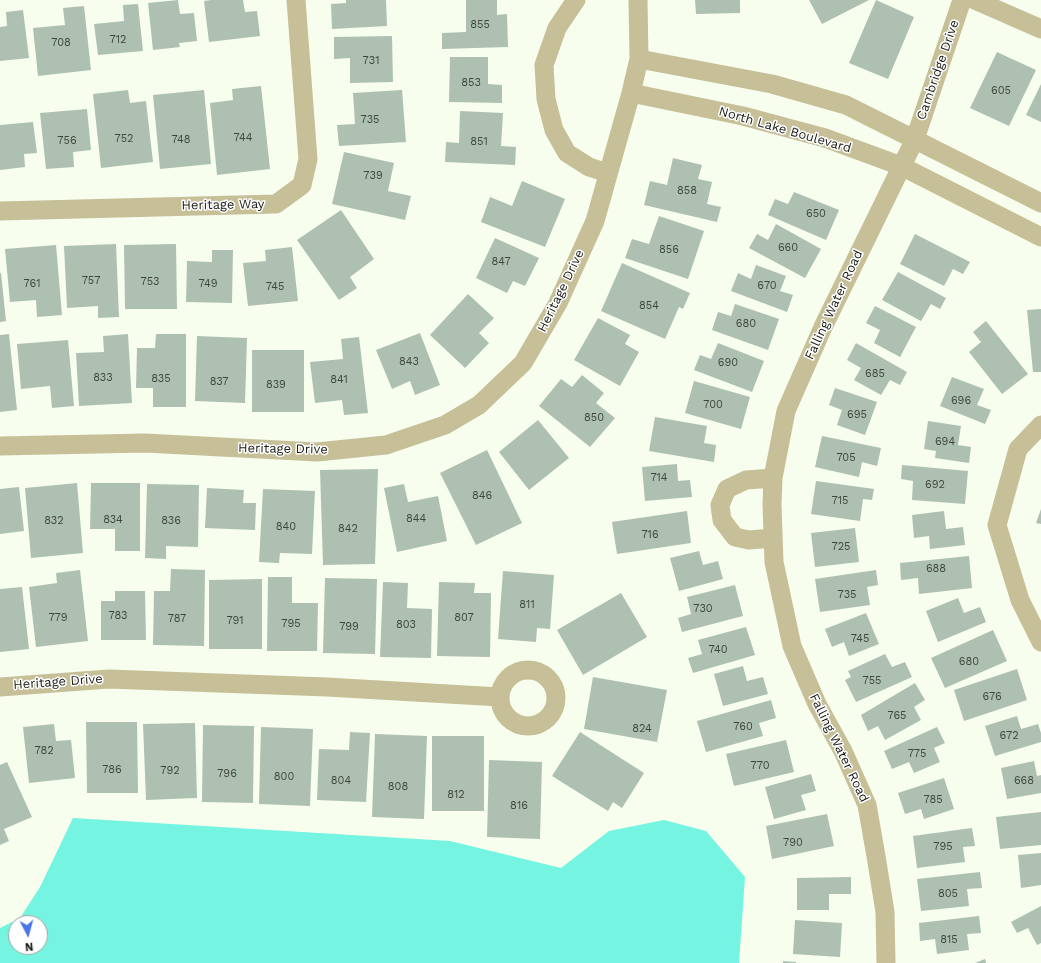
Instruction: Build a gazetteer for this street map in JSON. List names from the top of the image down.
{
  "streets": {
    "street": [
      "Cambridge Drive",
      "North Lake Boulevard",
      "Heritage Way",
      "Heritage Drive",
      "Falling Water Road"
    ]
  },
  "crossings": [
    ["Cambridge Drive", "Falling Water Road"],
    ["North Lake Boulevard", "Heritage Drive"],
    ["North Lake Boulevard", "Falling Water Road"]
  ],
  "house_numbers": [
    "855",
    "712",
    "708",
    "731",
    "853",
    "605",
    "735",
    "744",
    "752",
    "748",
    "756",
    "851",
    "739",
    "858",
    "650",
    "660",
    "856",
    "847",
    "757",
    "753",
    "761",
    "749",
    "670",
    "745",
    "854",
    "680",
    "843",
    "690",
    "685",
    "833",
    "835",
    "841",
    "837",
    "839",
    "696",
    "700",
    "695",
    "850",
    "694",
    "705",
    "714",
    "692",
    "846",
    "715",
    "844",
    "834",
    "832",
    "836",
    "840",
    "842",
    "716",
    "725",
    "688",
    "735",
    "811",
    "730",
    "783",
    "779",
    "807",
    "787",
    "791",
    "795",
    "803",
    "799",
    "745",
    "740",
    "680",
    "755",
    "676",
    "765",
    "760",
    "824",
    "672",
    "782",
    "775",
    "770",
    "786",
    "792",
    "796",
    "800",
    "804",
    "668",
    "808",
    "812",
    "785",
    "816",
    "790",
    "795",
    "805",
    "815"
  ],
  "north": "bottom"
}
